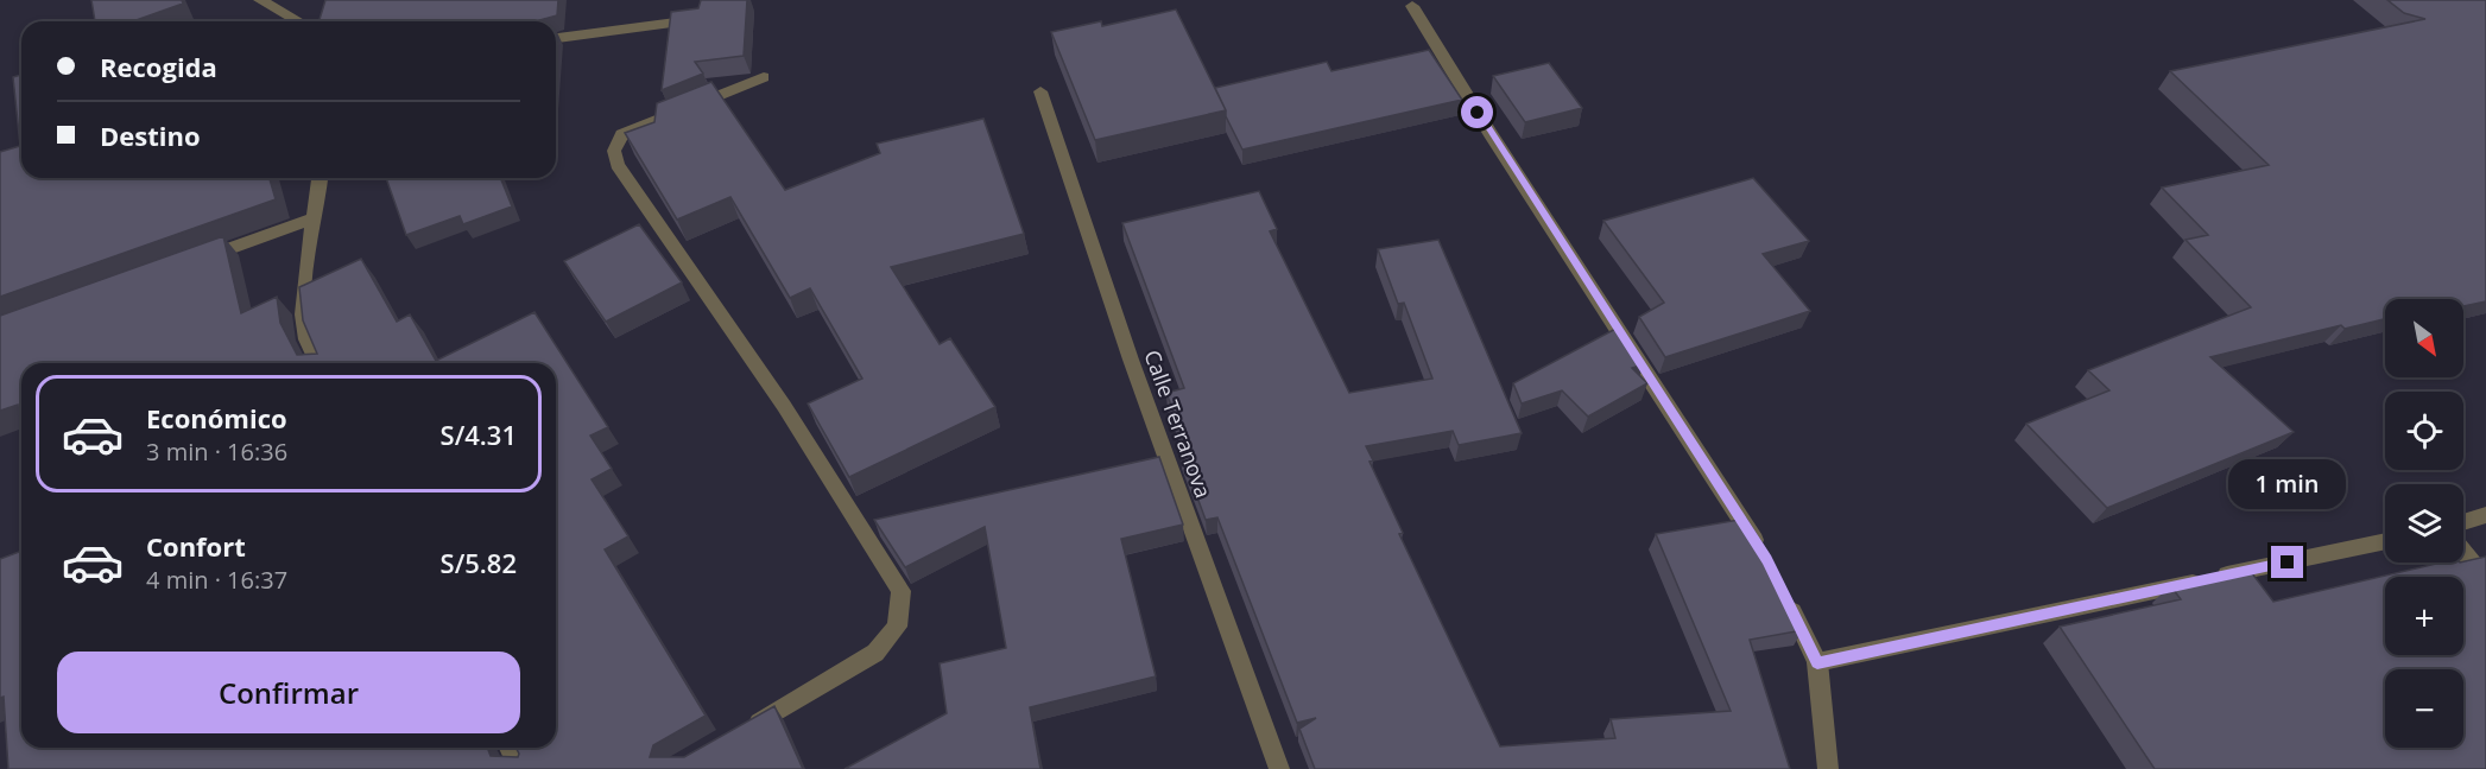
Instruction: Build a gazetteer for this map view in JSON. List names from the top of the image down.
{
  "streets": {
    "street": ["Calle Terranova"]
  },
  "north": "bottom right",
  "page": {
    "banner": ["Recogida", "Destino"],
    "map_buttons": ["+", "−"],
    "list": [
      {
        "name": "Económico",
        "note": "3 min · 16:36",
        "value": "S/4.31"
      },
      {
        "name": "Confort",
        "note": "4 min · 16:37",
        "value": "S/5.82"
      }
    ],
    "bubble": "1 min",
    "buttons": "Confirmar"
  }
}
